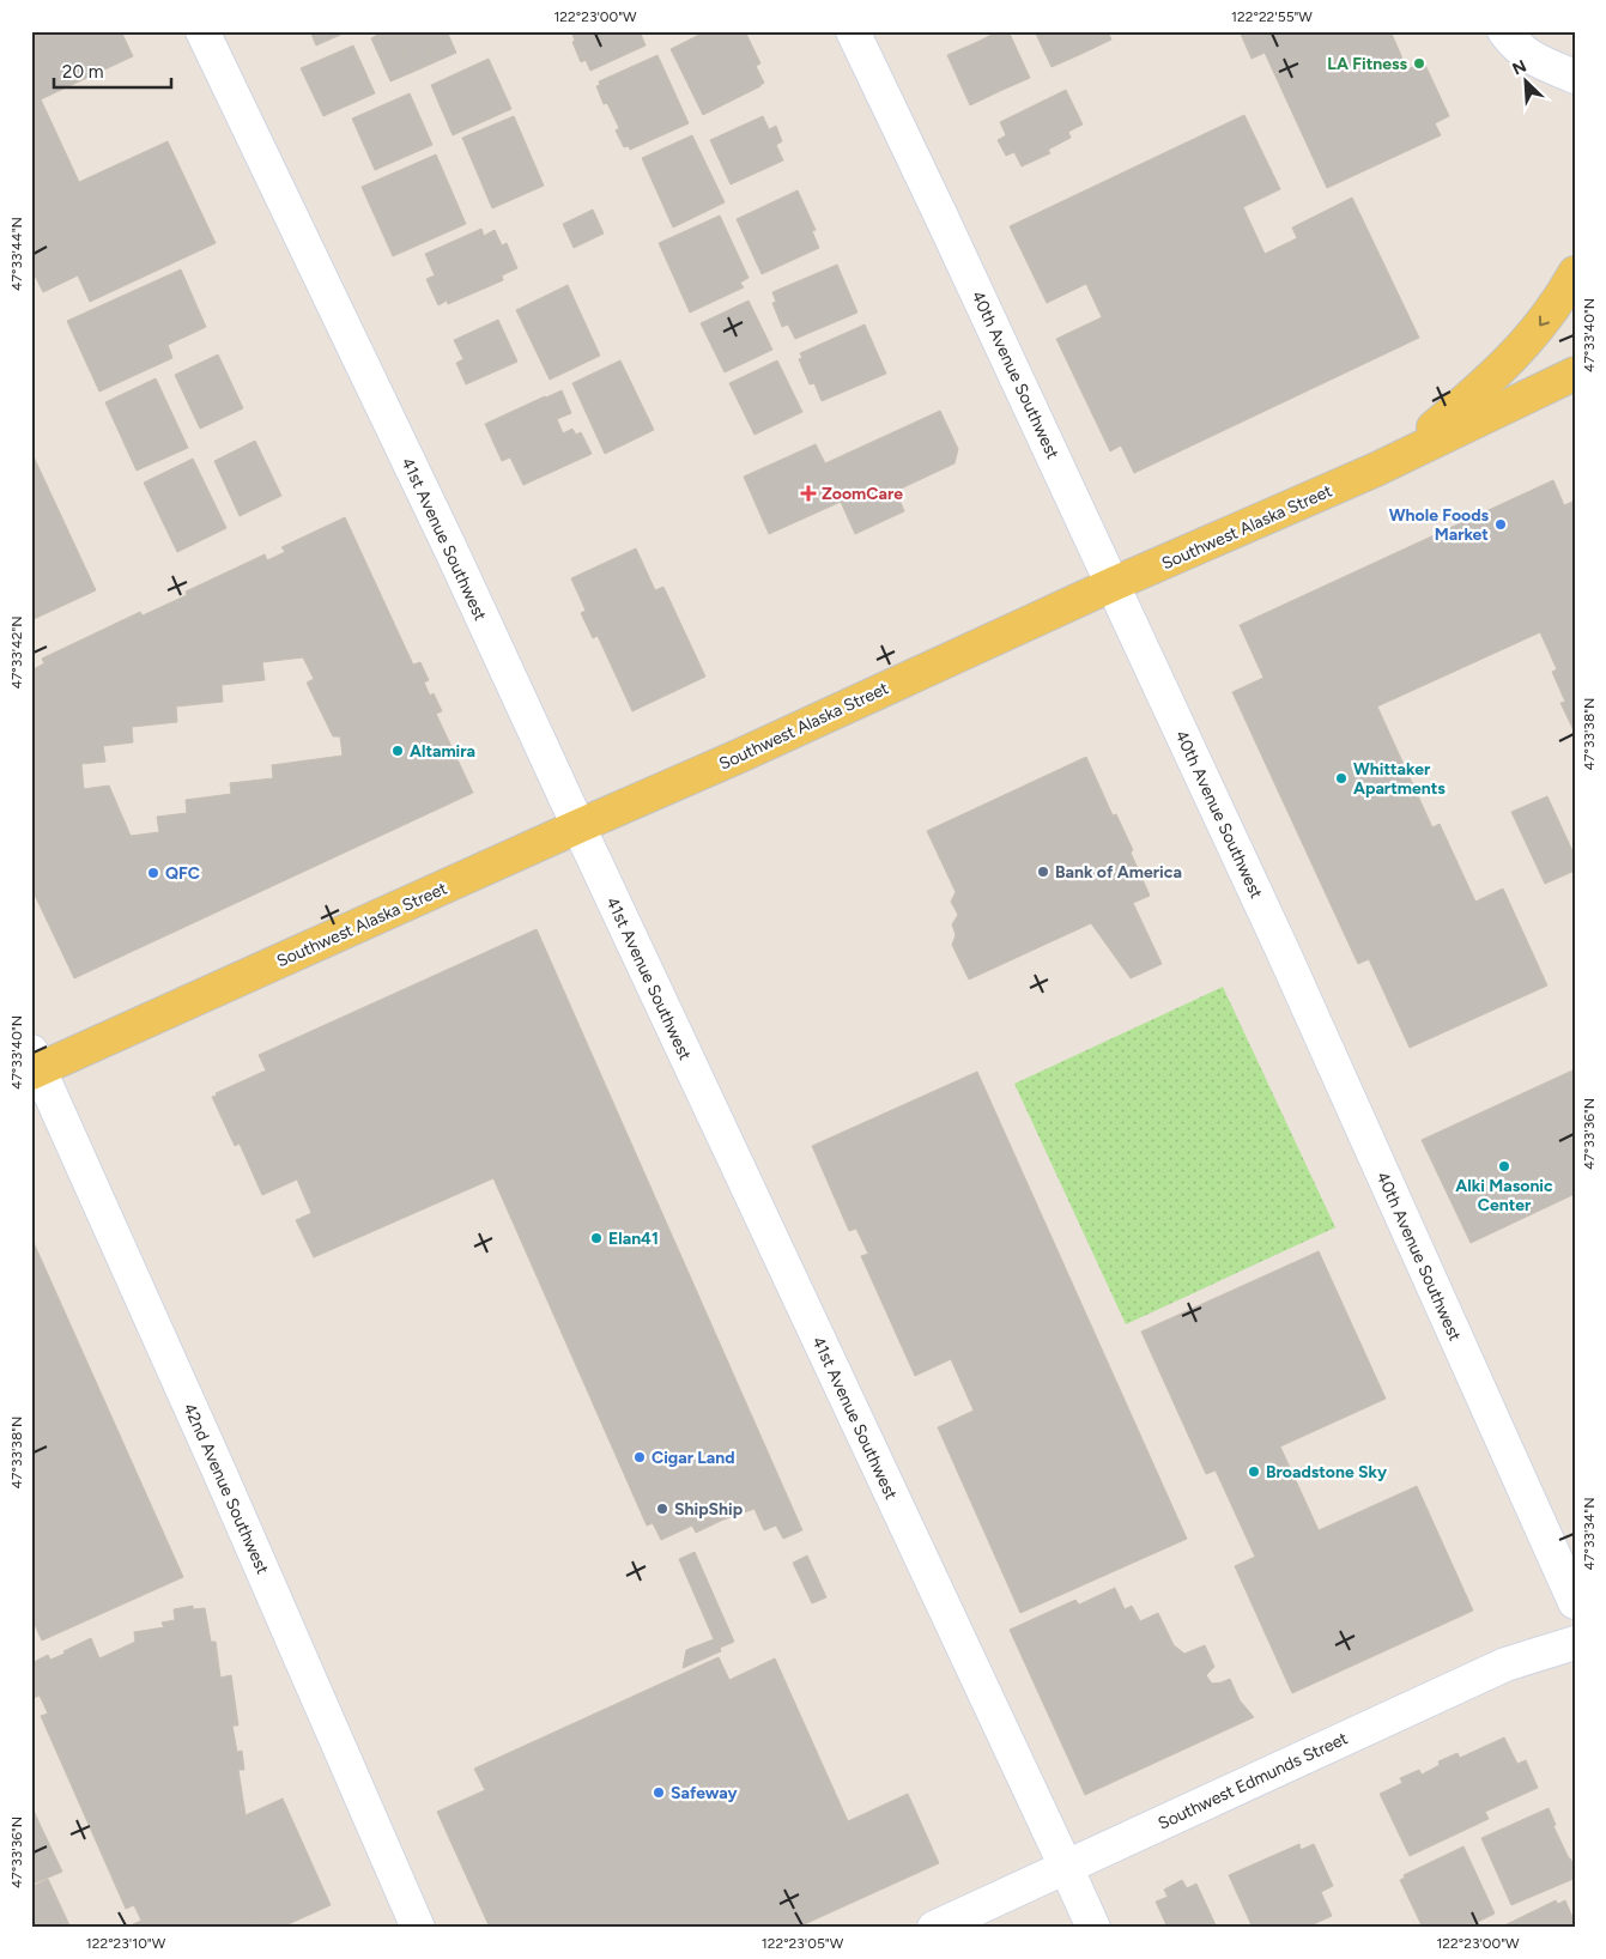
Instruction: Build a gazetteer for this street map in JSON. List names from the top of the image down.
{
  "streets": {
    "main road": ["Southwest Alaska Street"],
    "street": [
      "40th Avenue Southwest",
      "41st Avenue Southwest",
      "42nd Avenue Southwest",
      "Southwest Edmunds Street"
    ]
  },
  "crossings": [
    ["40th Avenue Southwest", "Southwest Alaska Street"],
    ["Southwest Alaska Street", "41st Avenue Southwest"],
    ["Southwest Alaska Street", "42nd Avenue Southwest"],
    ["41st Avenue Southwest", "Southwest Edmunds Street"]
  ],
  "places": {
    "other": [
      "LA Fitness",
      "Whole Foods Market",
      "Altamira",
      "Whittaker Apartments",
      "Bank of America",
      "QFC",
      "Alki Masonic Center",
      "Elan41",
      "Cigar Land",
      "Broadstone Sky",
      "ShipShip",
      "Safeway"
    ],
    "health": ["ZoomCare"]
  },
  "scale_bar": "20 m",
  "north": "top left",
  "coordinates": [
    "122°23'00\"W",
    "122°22'55\"W",
    "47°33'44\"N",
    "47°33'40\"N",
    "47°33'42\"N",
    "47°33'38\"N",
    "47°33'36\"N",
    "47°33'34\"N",
    "122°23'10\"W",
    "122°23'05\"W"
  ]
}
